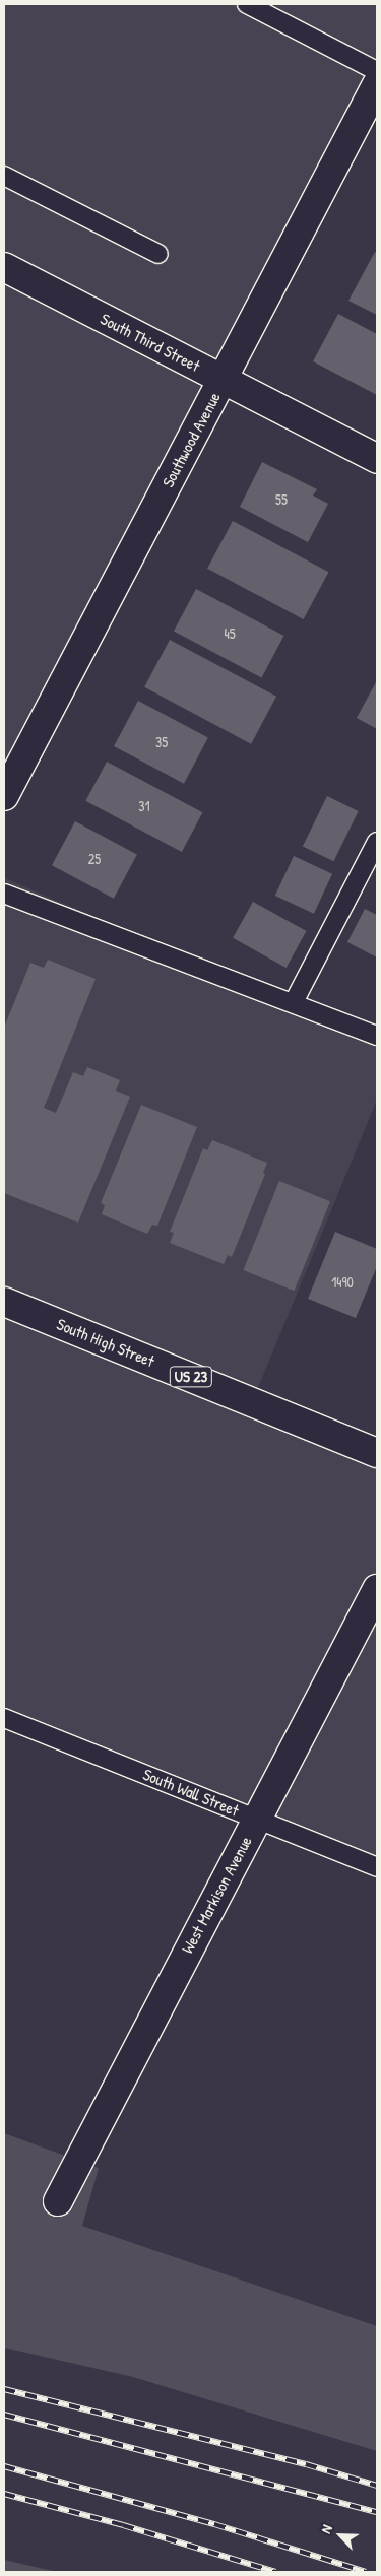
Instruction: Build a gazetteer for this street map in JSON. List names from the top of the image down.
{
  "streets": {
    "street": [
      "South Third Street",
      "Southwood Avenue",
      "South High Street",
      "US 23",
      "West Markison Avenue"
    ],
    "lane": ["South Wall Street"]
  },
  "crossings": [
    ["South Third Street", "Southwood Avenue"],
    ["South Wall Street", "West Markison Avenue"]
  ],
  "house_numbers": [
    "55",
    "45",
    "35",
    "31",
    "25",
    "1490"
  ],
  "north": "top left"
}
